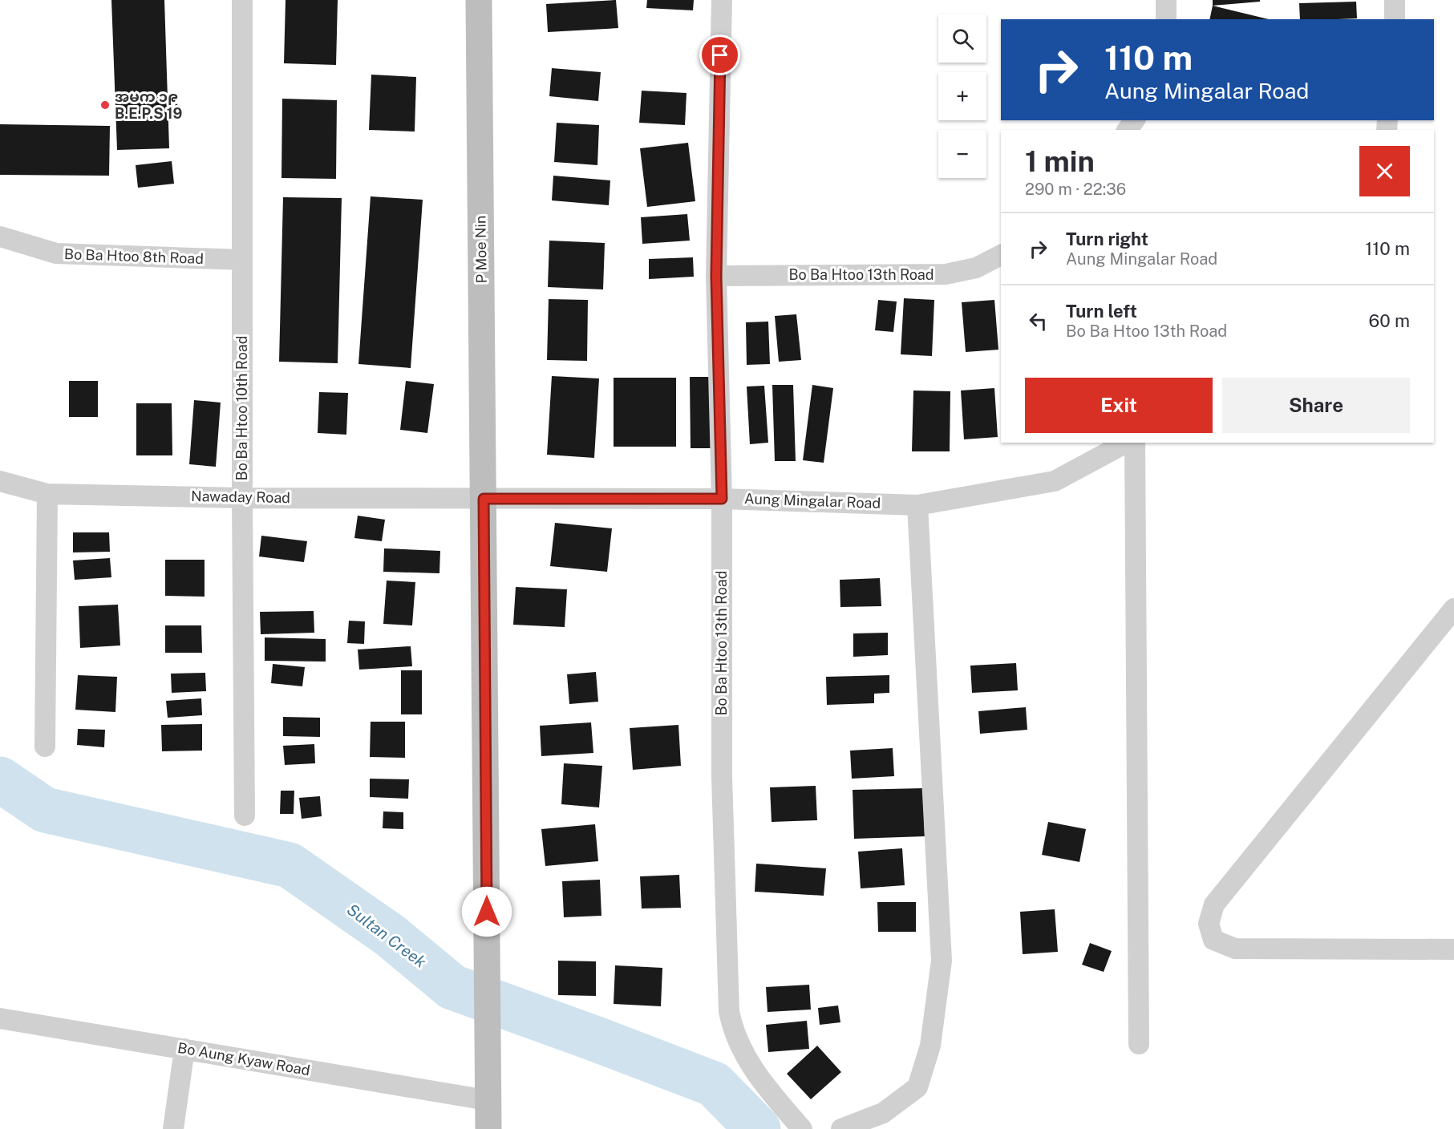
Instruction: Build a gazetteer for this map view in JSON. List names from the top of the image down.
{
  "streets": {
    "street": [
      "P Moe Nin",
      "Bo Ba Htoo 8th Road",
      "Bo Ba Htoo 13th Road",
      "Bo Ba Htoo 10th Road",
      "Nawaday Road",
      "Aung Mingalar Road",
      "Bo Aung Kyaw Road"
    ]
  },
  "crossings": [
    ["P Moe Nin", "Nawaday Road"],
    ["P Moe Nin", "Aung Mingalar Road"],
    ["P Moe Nin", "Bo Aung Kyaw Road"],
    ["Bo Ba Htoo 8th Road", "Bo Ba Htoo 10th Road"],
    ["Bo Ba Htoo 13th Road", "Aung Mingalar Road"],
    ["Bo Ba Htoo 10th Road", "Nawaday Road"],
    ["Nawaday Road", "Aung Mingalar Road"]
  ],
  "water": ["Sultan Creek"],
  "places": ["အမက ၁၉ B.E.P.S 19"],
  "page": {
    "map_buttons": ["+", "−"],
    "turn": ["110 m", "Aung Mingalar Road"],
    "heading": ["1 min", "290 m · 22:36"],
    "list": [
      {
        "name": "Turn right",
        "note": "Aung Mingalar Road",
        "value": "110 m"
      },
      {
        "name": "Turn left",
        "note": "Bo Ba Htoo 13th Road",
        "value": "60 m"
      }
    ],
    "buttons": ["Exit", "Share"]
  }
}
